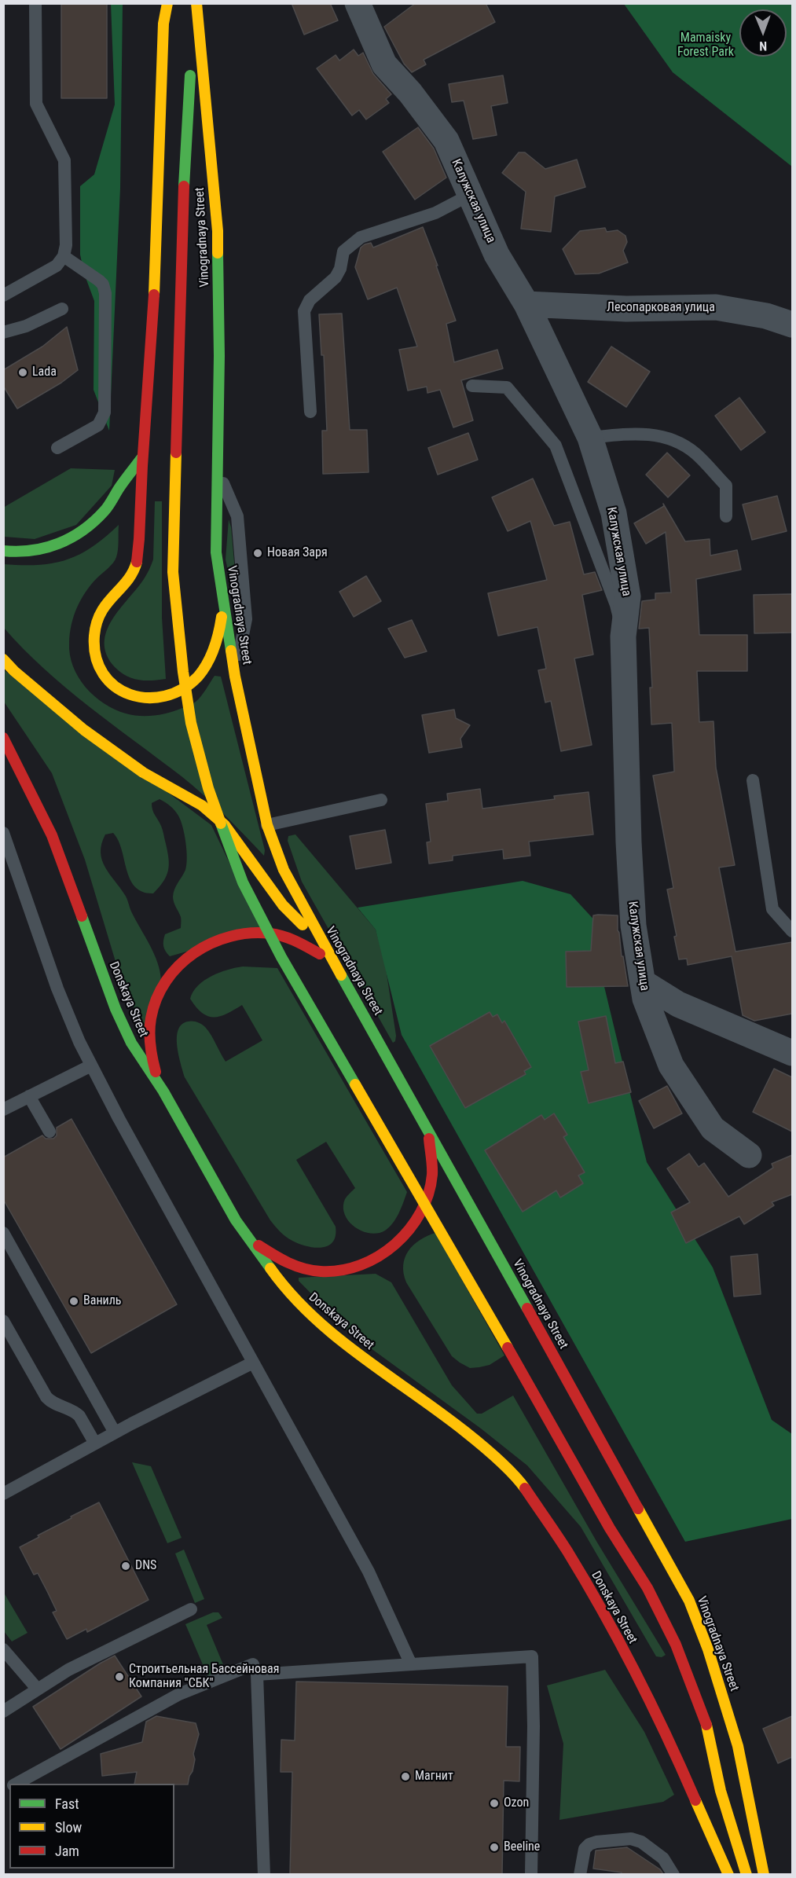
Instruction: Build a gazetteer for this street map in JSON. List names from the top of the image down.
{
  "streets": {
    "main road": ["Vinogradnaya Street", "Donskaya Street"],
    "street": ["Калужская улица", "Лесопарковая улица"]
  },
  "crossings": [
    ["Калужская улица", "Лесопарковая улица"]
  ],
  "parks": ["Mamaisky Forest Park"],
  "places": [
    "Lada",
    "Новая Заря",
    "Ваниль",
    "DNS",
    "Строитьельная Бассейновая Компания \"СБК\"",
    "Магнит",
    "Ozon",
    "Beeline"
  ],
  "legend": ["Fast", "Slow", "Jam"],
  "north": "bottom"
}
